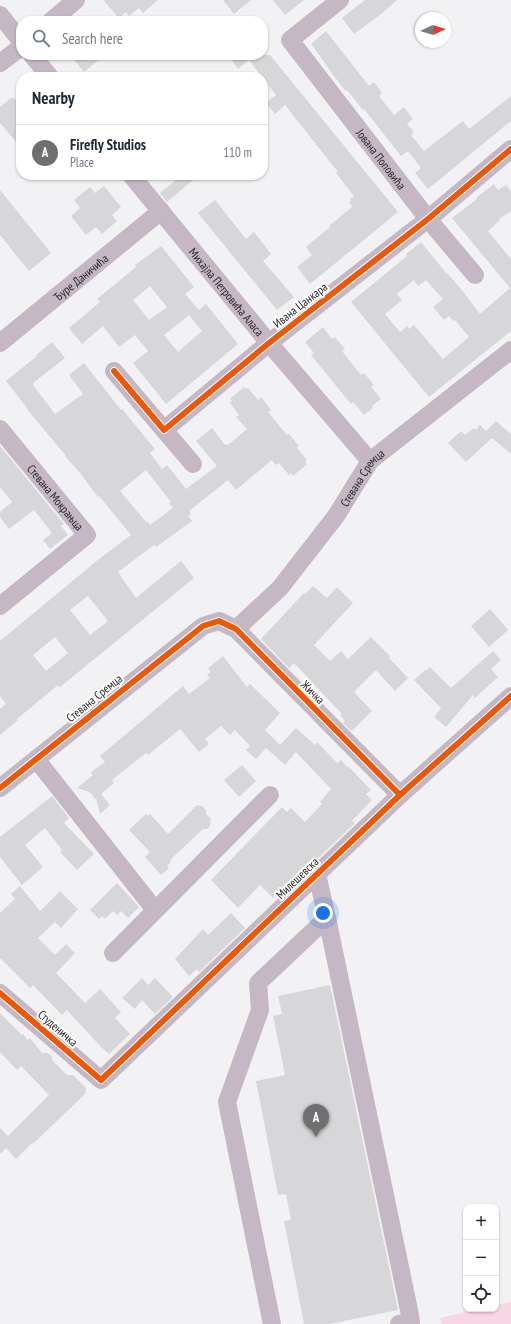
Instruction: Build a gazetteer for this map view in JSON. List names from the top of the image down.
{
  "streets": {
    "street": [
      "Јована Поповића",
      "Ђуре Даничића",
      "Михајла Петровића Аласа",
      "Ивана Цанкара",
      "Стевана Сремца",
      "Стевана Мокрањца",
      "Жичка",
      "Милешевска",
      "Студеничка"
    ]
  },
  "crossings": [
    ["Јована Поповића", "Ивана Цанкара"],
    ["Ђуре Даничића", "Михајла Петровића Аласа"],
    ["Михајла Петровића Аласа", "Ивана Цанкара"],
    ["Михајла Петровића Аласа", "Стевана Сремца"],
    ["Стевана Сремца", "Жичка"],
    ["Жичка", "Милешевска"],
    ["Милешевска", "Студеничка"]
  ],
  "north": "right",
  "page": {
    "search": "Search here",
    "heading": "Nearby",
    "list": [
      {
        "mark": "A",
        "name": "Firefly Studios",
        "note": "Place",
        "value": "110 m"
      }
    ],
    "pins": "A",
    "map_buttons": ["+", "−"]
  }
}
